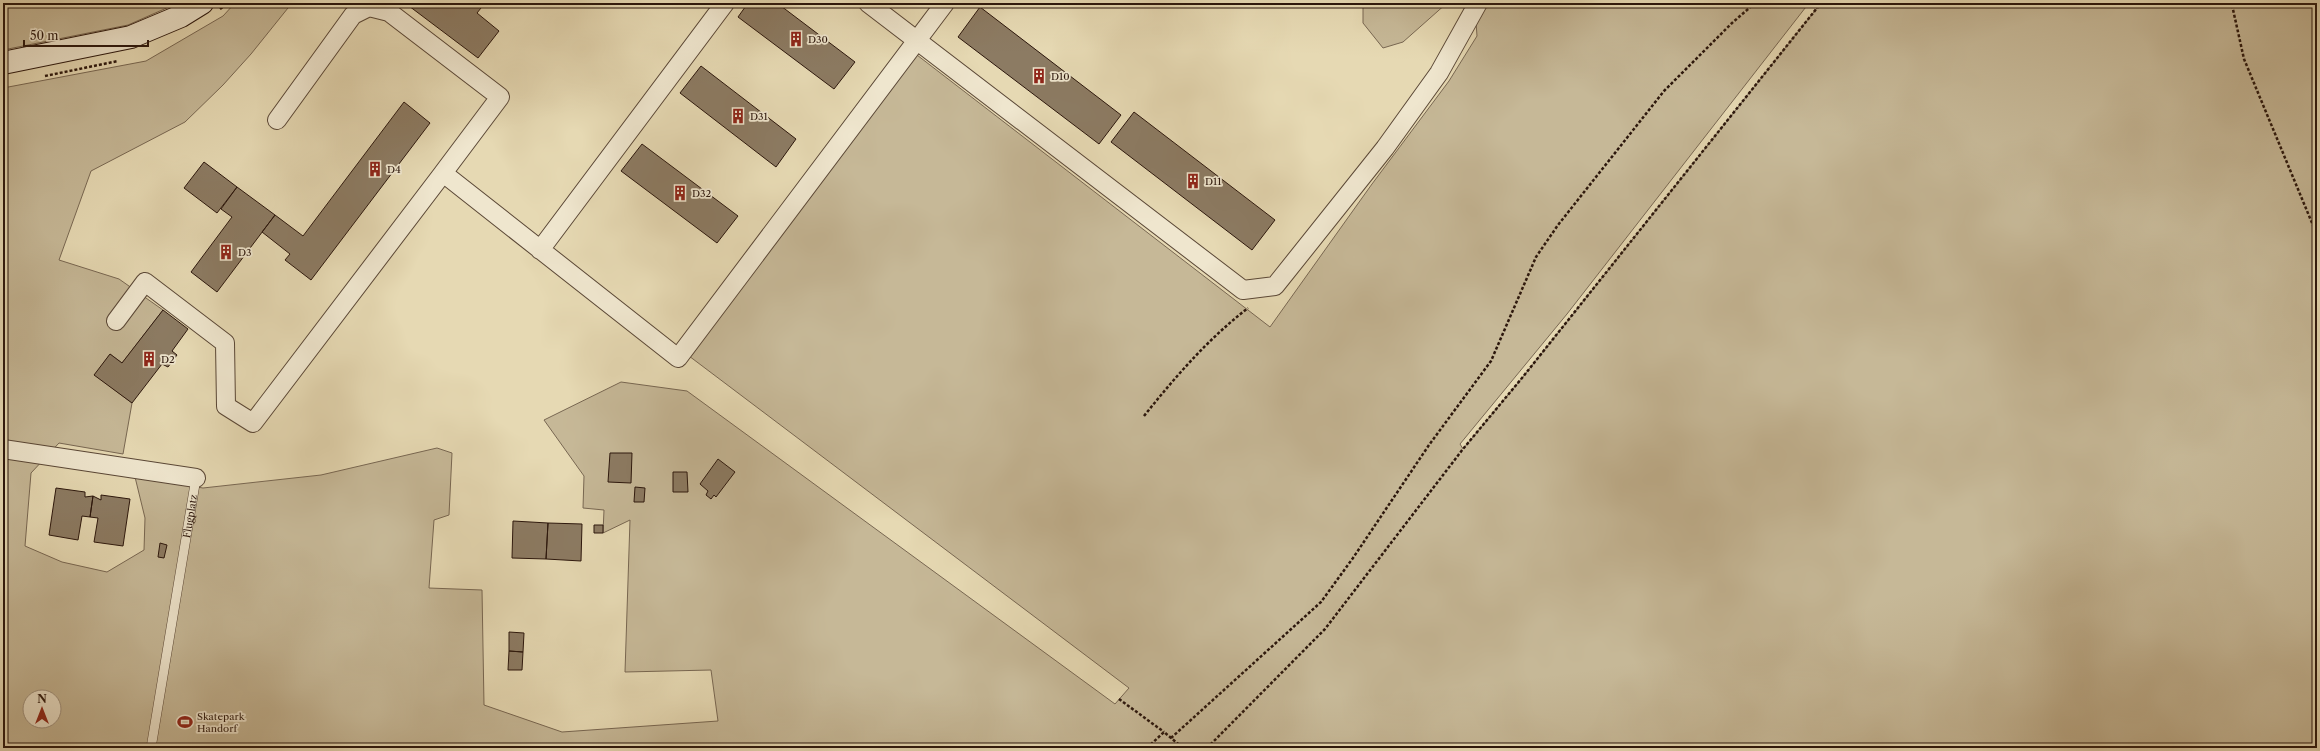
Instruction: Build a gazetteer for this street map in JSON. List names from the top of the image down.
{
  "streets": {
    "street": ["Flugplatz"]
  },
  "places": {
    "building": [
      "D30",
      "D10",
      "D31",
      "D4",
      "D11",
      "D32",
      "D3",
      "D2"
    ],
    "sports": ["Skatepark Handorf"]
  },
  "scale_bar": "50 m",
  "north": "top"
}
